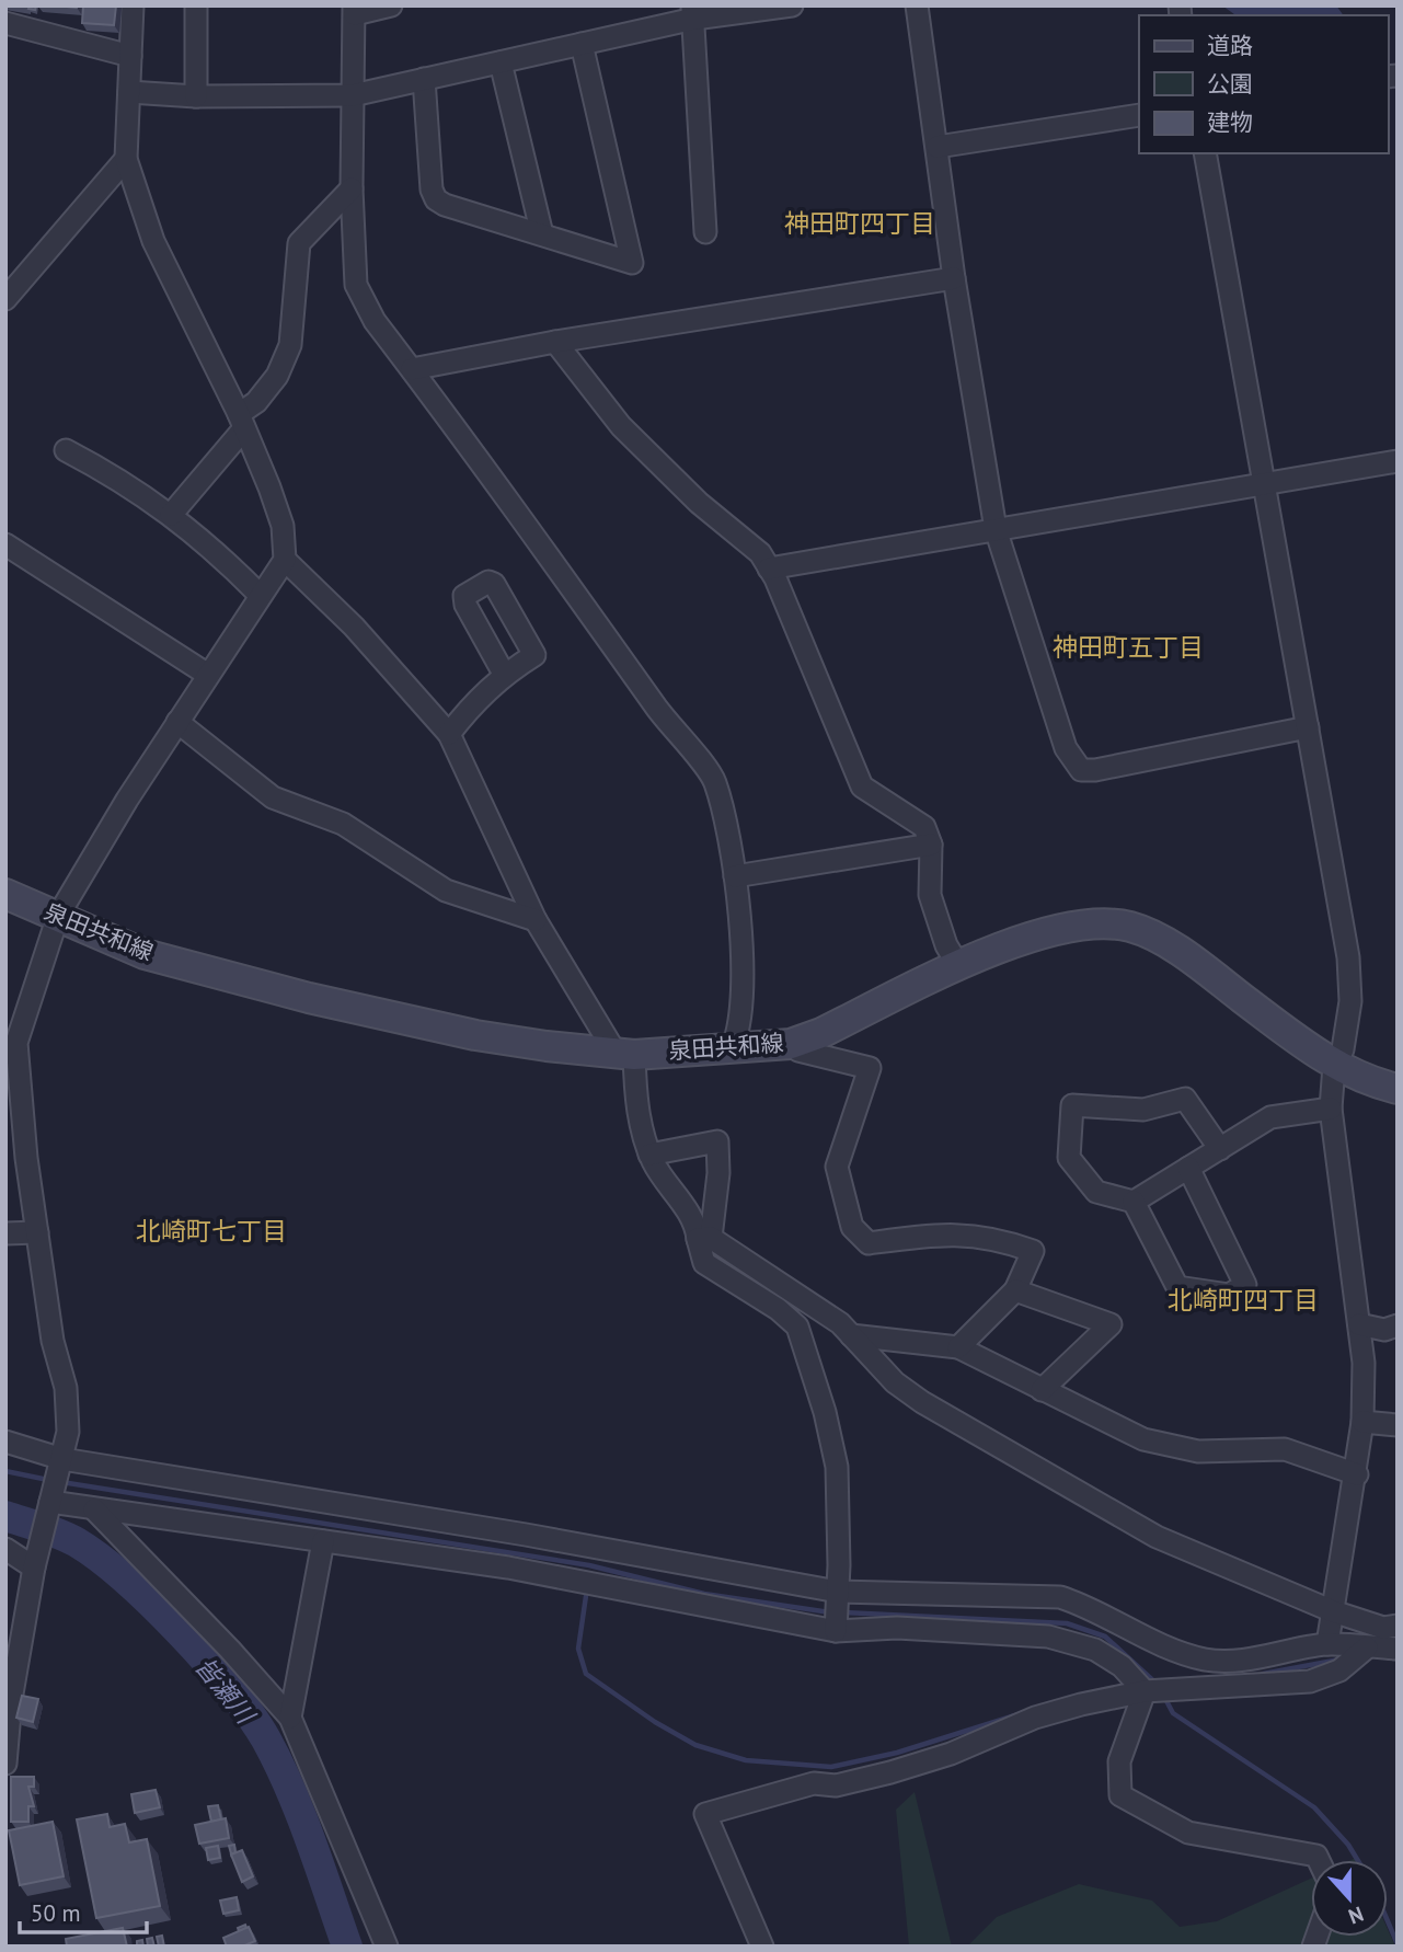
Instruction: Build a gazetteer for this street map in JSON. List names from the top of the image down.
{
  "streets": {
    "main road": ["泉田共和線"]
  },
  "districts": [
    "神田町四丁目",
    "神田町五丁目",
    "北崎町七丁目",
    "北崎町四丁目"
  ],
  "water": ["皆瀬川"],
  "legend": ["道路", "公園", "建物"],
  "scale_bar": "50 m",
  "north": "bottom"
}
